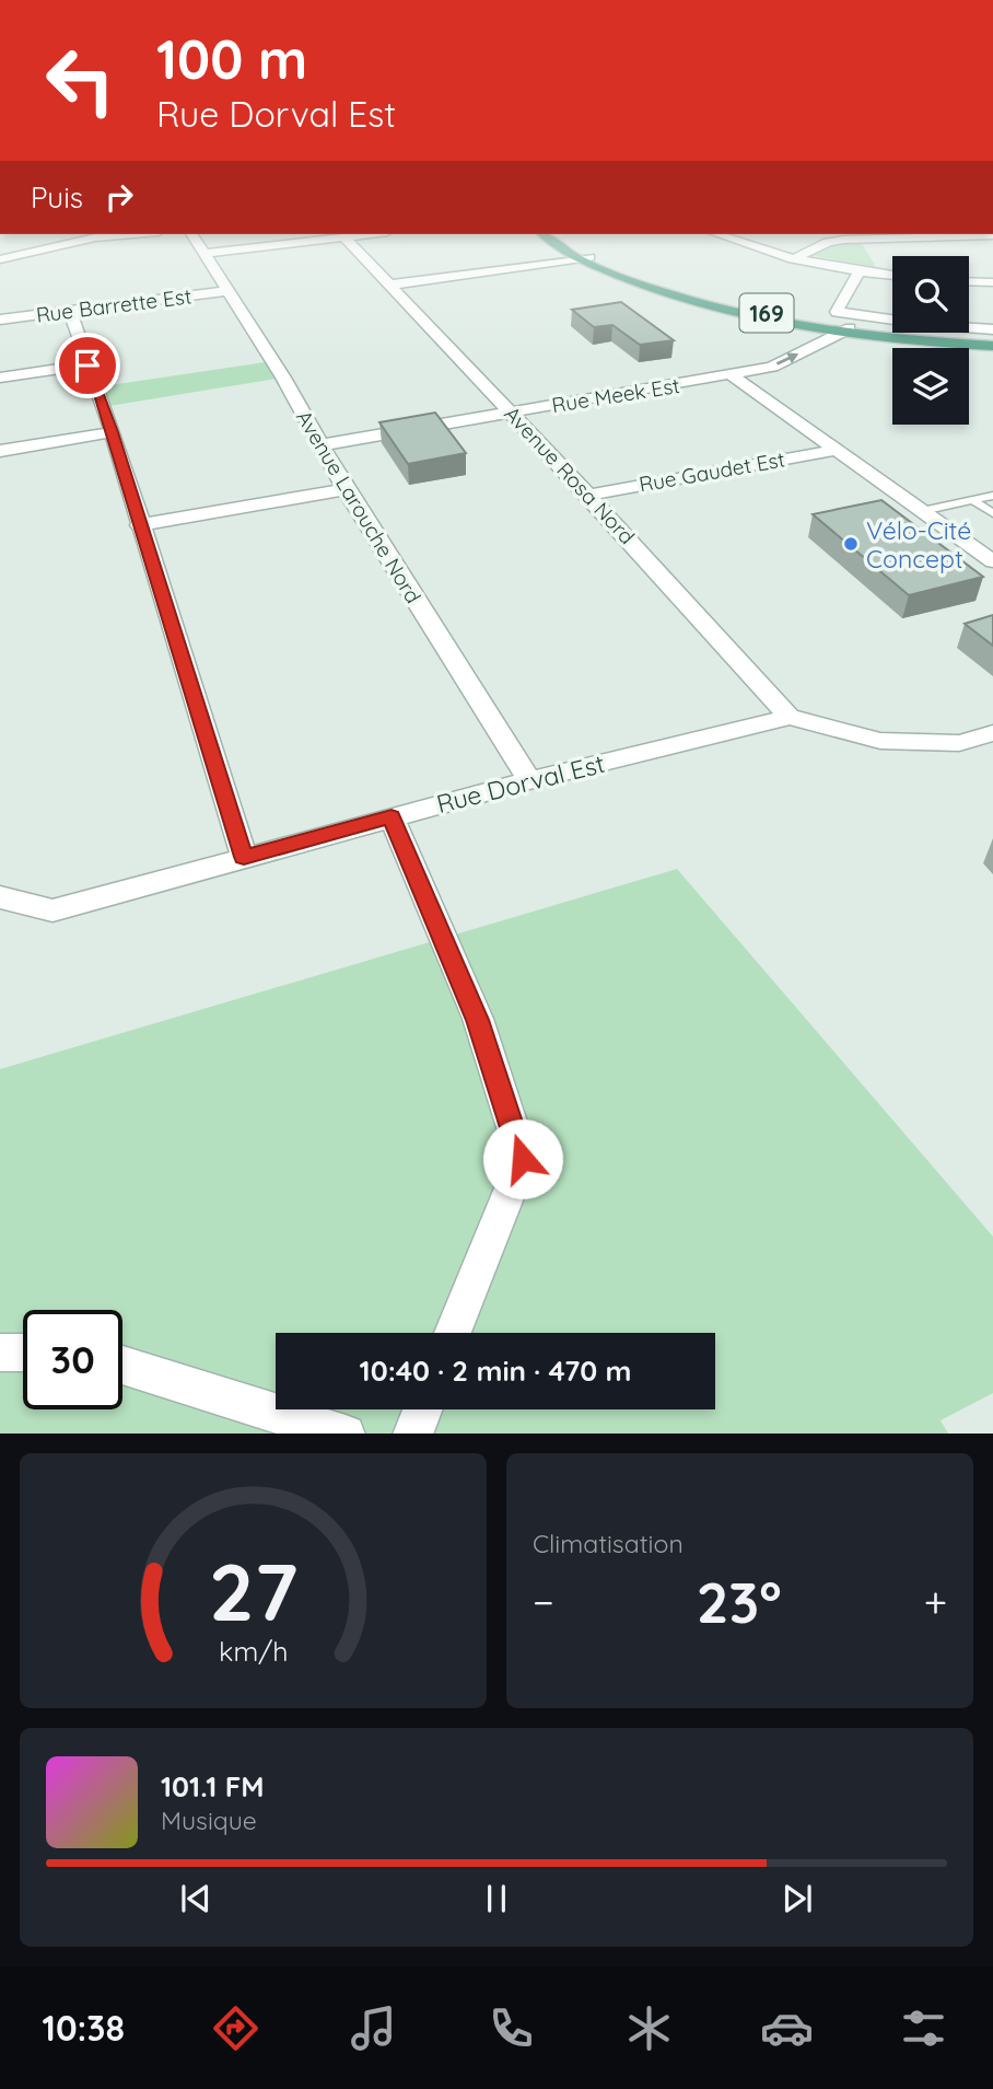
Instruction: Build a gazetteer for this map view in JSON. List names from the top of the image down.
{
  "streets": {
    "street": [
      "Rue Barrette Est",
      "Rue Meek Est",
      "Rue Gaudet Est",
      "Avenue Rosa Nord",
      "Avenue Larouche Nord",
      "Rue Dorval Est"
    ]
  },
  "crossings": [
    ["Rue Barrette Est", "Avenue Larouche Nord"],
    ["Rue Meek Est", "Avenue Rosa Nord"],
    ["Rue Meek Est", "Avenue Larouche Nord"],
    ["Rue Gaudet Est", "Avenue Rosa Nord"],
    ["Avenue Rosa Nord", "Rue Dorval Est"],
    ["Avenue Larouche Nord", "Rue Dorval Est"]
  ],
  "places": ["Vélo-Cité Concept"],
  "page": {
    "turn": ["100 m", "Rue Dorval Est"],
    "then": "Puis",
    "limit": "30",
    "trip": "10:40 · 2 min · 470 m",
    "tile": "Climatisation",
    "heat": ["−", "23°", "+"],
    "song": ["101.1 FM", "Musique"],
    "tabs": "10:38",
    "gauge": ["27", "km/h"]
  }
}
